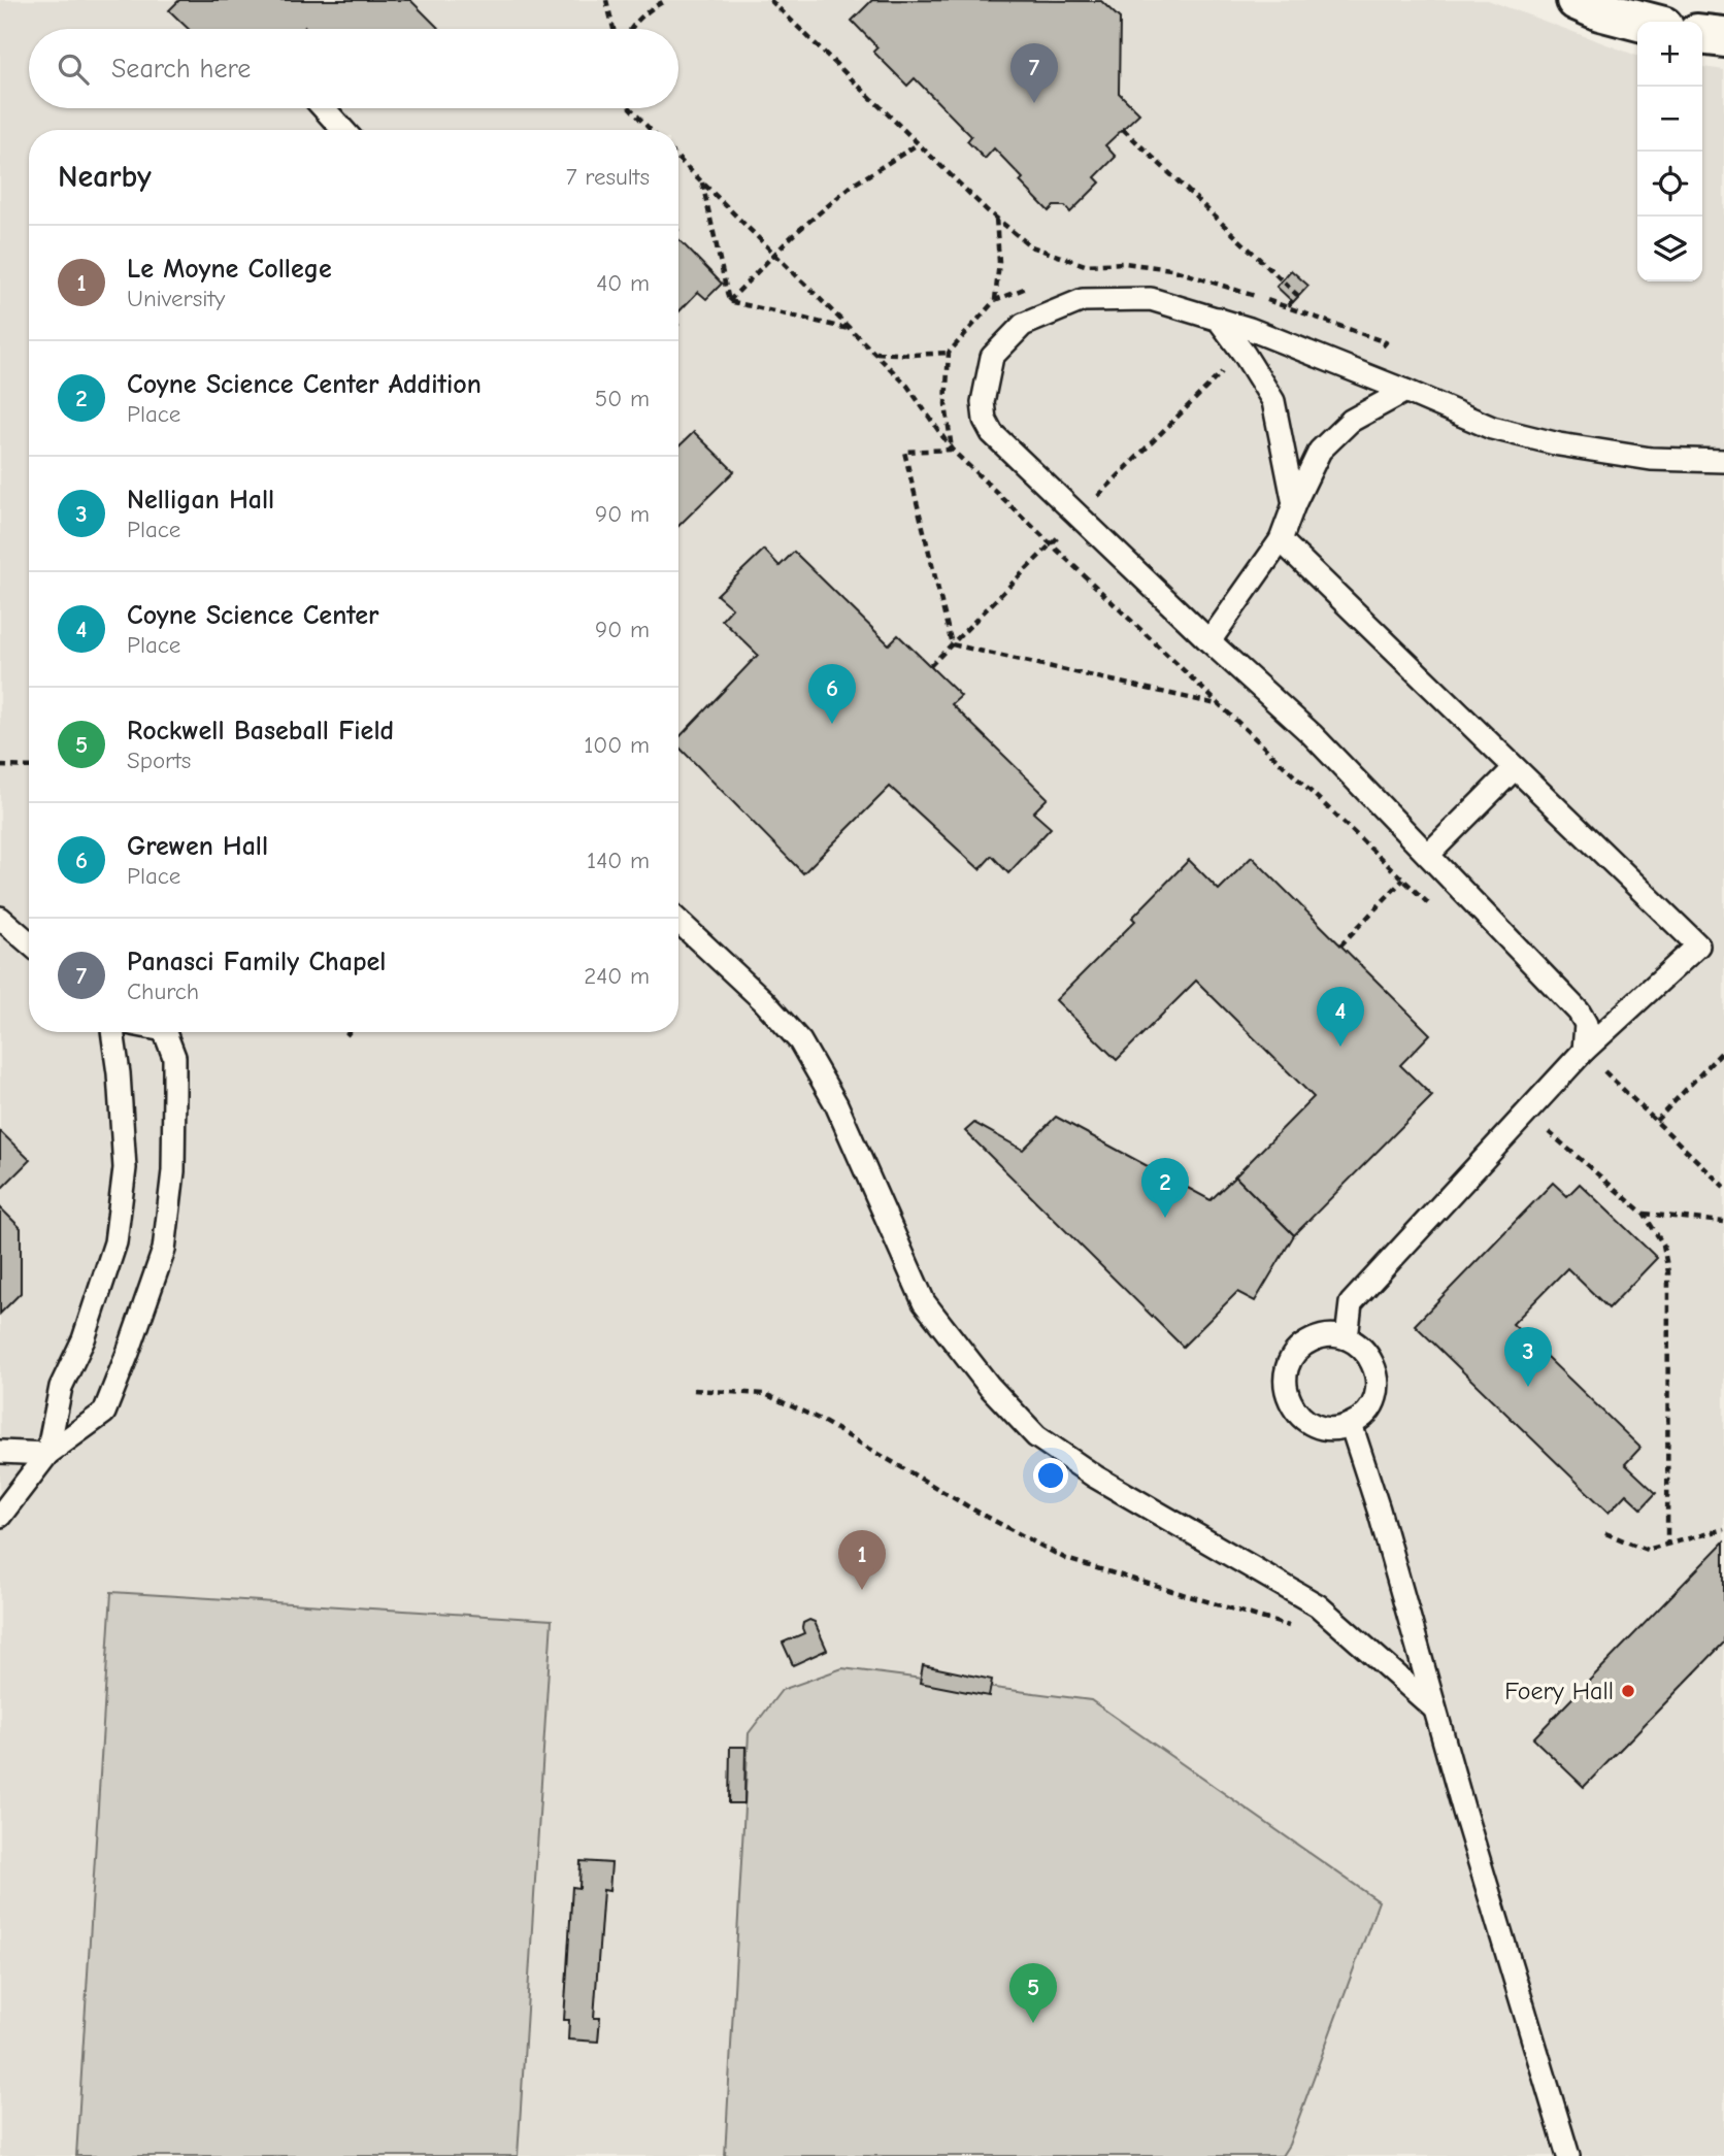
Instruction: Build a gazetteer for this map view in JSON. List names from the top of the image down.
{
  "places": ["Foery Hall"],
  "page": {
    "map_buttons": ["+", "−"],
    "search": "Search here",
    "pins": [
      "7",
      "6",
      "4",
      "2",
      "3",
      "1",
      "5"
    ],
    "heading": ["Nearby", "7 results"],
    "list": [
      {
        "mark": "1",
        "name": "Le Moyne College",
        "note": "University",
        "value": "40 m"
      },
      {
        "mark": "2",
        "name": "Coyne Science Center Addition",
        "note": "Place",
        "value": "50 m"
      },
      {
        "mark": "3",
        "name": "Nelligan Hall",
        "note": "Place",
        "value": "90 m"
      },
      {
        "mark": "4",
        "name": "Coyne Science Center",
        "note": "Place",
        "value": "90 m"
      },
      {
        "mark": "5",
        "name": "Rockwell Baseball Field",
        "note": "Sports",
        "value": "100 m"
      },
      {
        "mark": "6",
        "name": "Grewen Hall",
        "note": "Place",
        "value": "140 m"
      },
      {
        "mark": "7",
        "name": "Panasci Family Chapel",
        "note": "Church",
        "value": "240 m"
      }
    ]
  }
}
